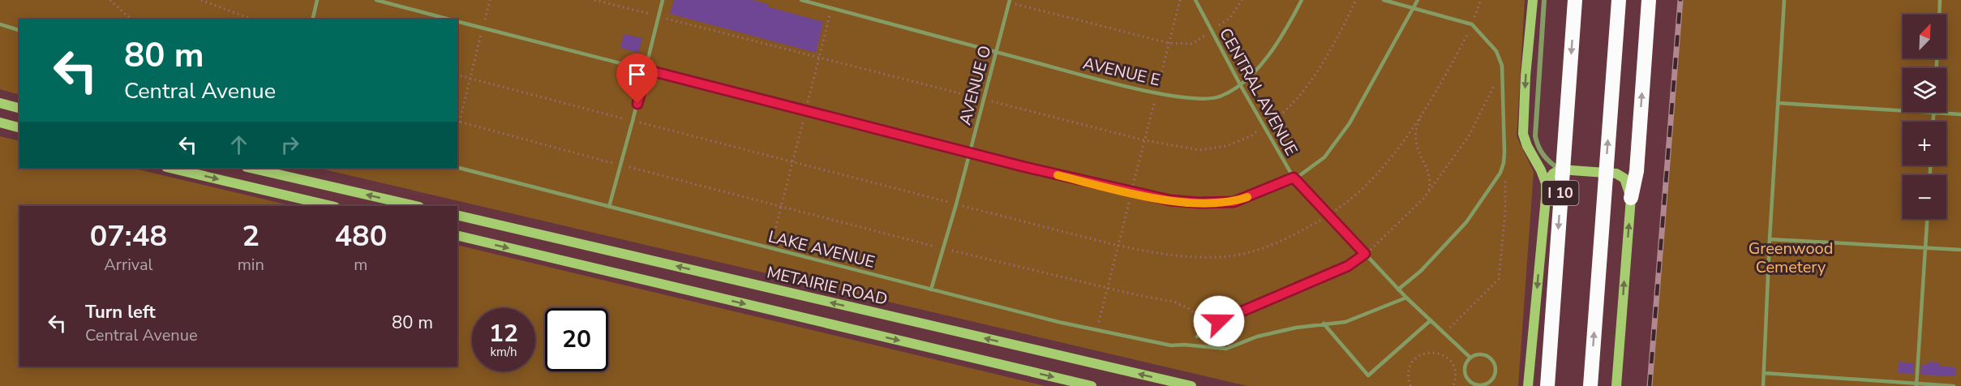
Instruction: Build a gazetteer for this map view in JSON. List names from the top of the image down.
{
  "streets": {
    "highway": ["I 10"],
    "main road": ["METAIRIE ROAD"],
    "lane": [
      "AVENUE E",
      "AVENUE O",
      "CENTRAL AVENUE",
      "LAKE AVENUE"
    ]
  },
  "crossings": [
    ["AVENUE E", "AVENUE O"],
    ["AVENUE E", "CENTRAL AVENUE"],
    ["AVENUE O", "LAKE AVENUE"],
    ["CENTRAL AVENUE", "LAKE AVENUE"]
  ],
  "parks": ["Greenwood Cemetery"],
  "north": "top right",
  "page": {
    "map_buttons": ["+", "−"],
    "turn": ["80 m", "Central Avenue"],
    "eta": [
      "07:48",
      "Arrival",
      "2",
      "min",
      "480",
      "m"
    ],
    "list": [
      {
        "name": "Turn left",
        "note": "Central Avenue",
        "value": "80 m"
      }
    ],
    "speed": "12 km/h",
    "limit": "20"
  }
}
